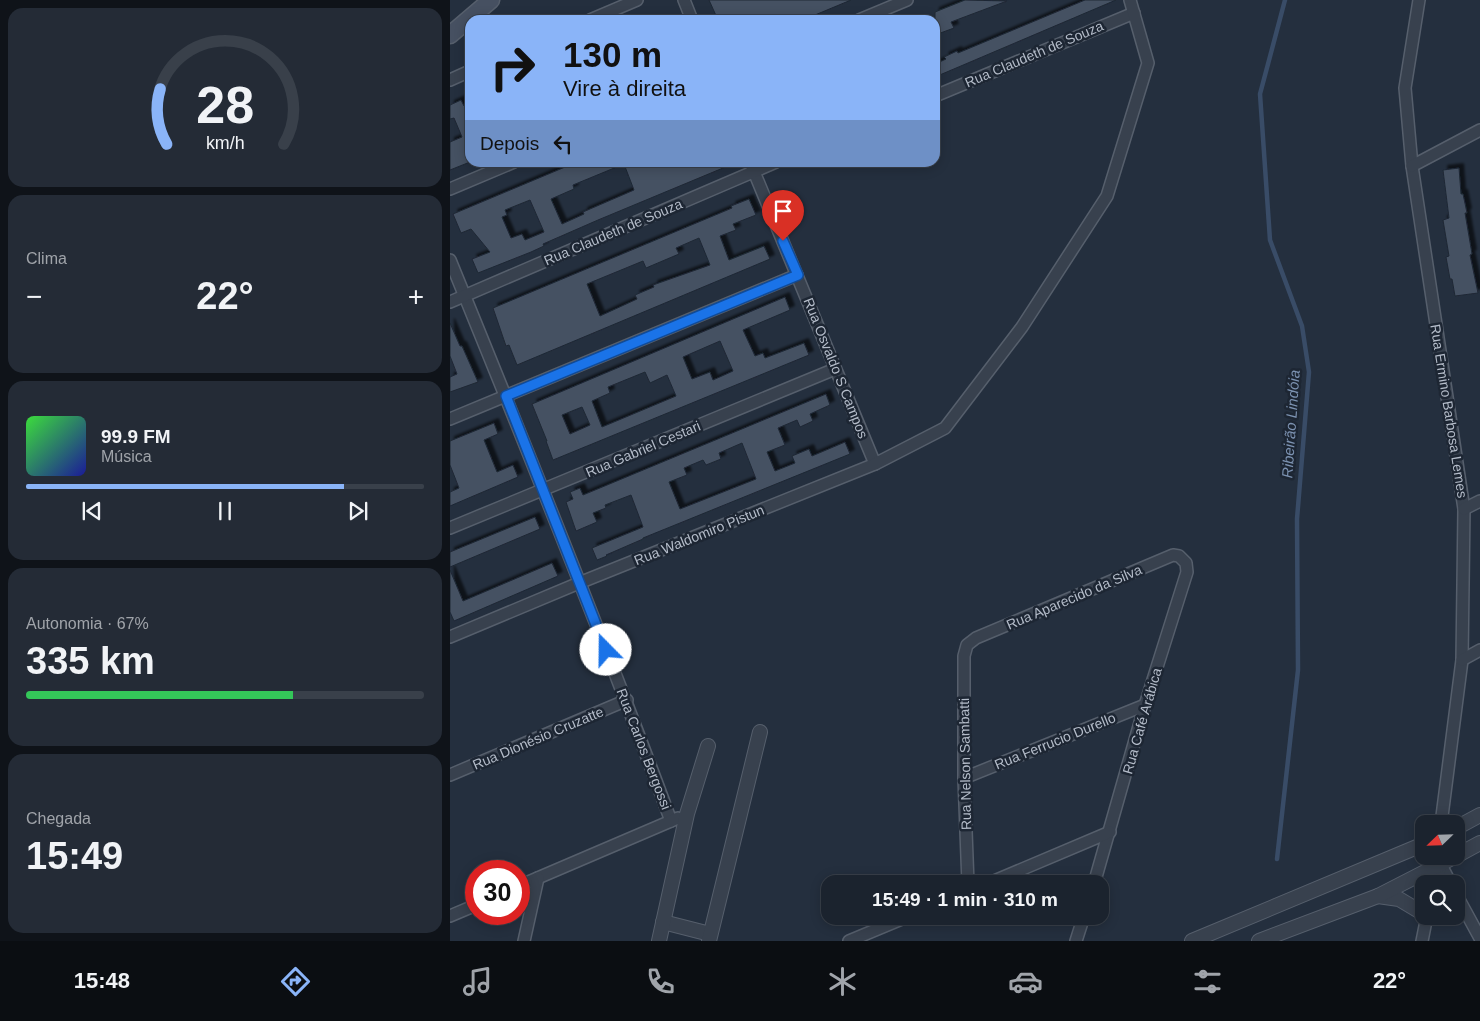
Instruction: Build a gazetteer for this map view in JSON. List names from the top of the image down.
{
  "streets": {
    "street": [
      "Rua Claudeth de Souza",
      "Rua Osvaldo S Campos",
      "Rua Ermino Barbosa Lemes",
      "Rua Gabriel Cestari",
      "Rua Waldomiro Pistun",
      "Rua Aparecido da Silva",
      "Rua Café Arábica",
      "Rua Dionésio Cruzatte",
      "Rua Ferrucio Durello",
      "Rua Carlos Bergossi",
      "Rua Nelson Sambatti"
    ]
  },
  "crossings": [
    ["Rua Claudeth de Souza", "Rua Osvaldo S Campos"],
    ["Rua Claudeth de Souza", "Rua Waldomiro Pistun"],
    ["Rua Claudeth de Souza", "Rua Carlos Bergossi"],
    ["Rua Osvaldo S Campos", "Rua Gabriel Cestari"],
    ["Rua Osvaldo S Campos", "Rua Waldomiro Pistun"],
    ["Rua Gabriel Cestari", "Rua Carlos Bergossi"],
    ["Rua Waldomiro Pistun", "Rua Carlos Bergossi"],
    ["Rua Aparecido da Silva", "Rua Café Arábica"],
    ["Rua Aparecido da Silva", "Rua Nelson Sambatti"],
    ["Rua Café Arábica", "Rua Ferrucio Durello"],
    ["Rua Dionésio Cruzatte", "Rua Carlos Bergossi"],
    ["Rua Ferrucio Durello", "Rua Nelson Sambatti"]
  ],
  "water": ["Ribeirão Lindóia"],
  "north": "bottom left",
  "page": {
    "turn": ["130 m", "Vire à direita"],
    "then": "Depois",
    "tile": [
      "Clima",
      ["Autonomia · 67%", "335 km"],
      ["Chegada", "15:49"]
    ],
    "heat": ["−", "22°", "+"],
    "song": ["99.9 FM", "Música"],
    "limit": "30",
    "trip": "15:49 · 1 min · 310 m",
    "tabs": ["15:48", "22°"],
    "gauge": ["28", "km/h"]
  }
}
